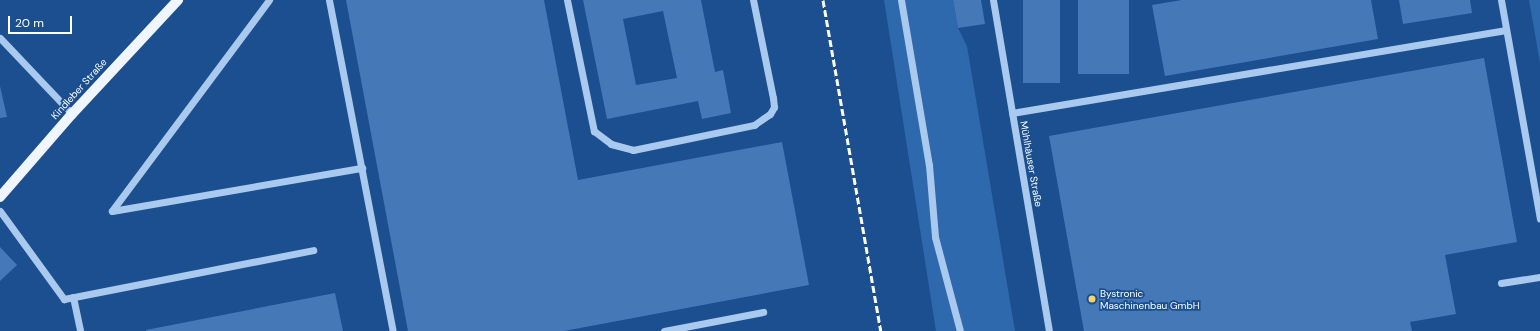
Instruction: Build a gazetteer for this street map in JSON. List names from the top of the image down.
{
  "streets": {
    "main road": ["Kindleber Straße"],
    "street": ["Mühlhäuser Straße"]
  },
  "places": ["Bystronic Maschinenbau GmbH"],
  "scale_bar": "20 m"
}
